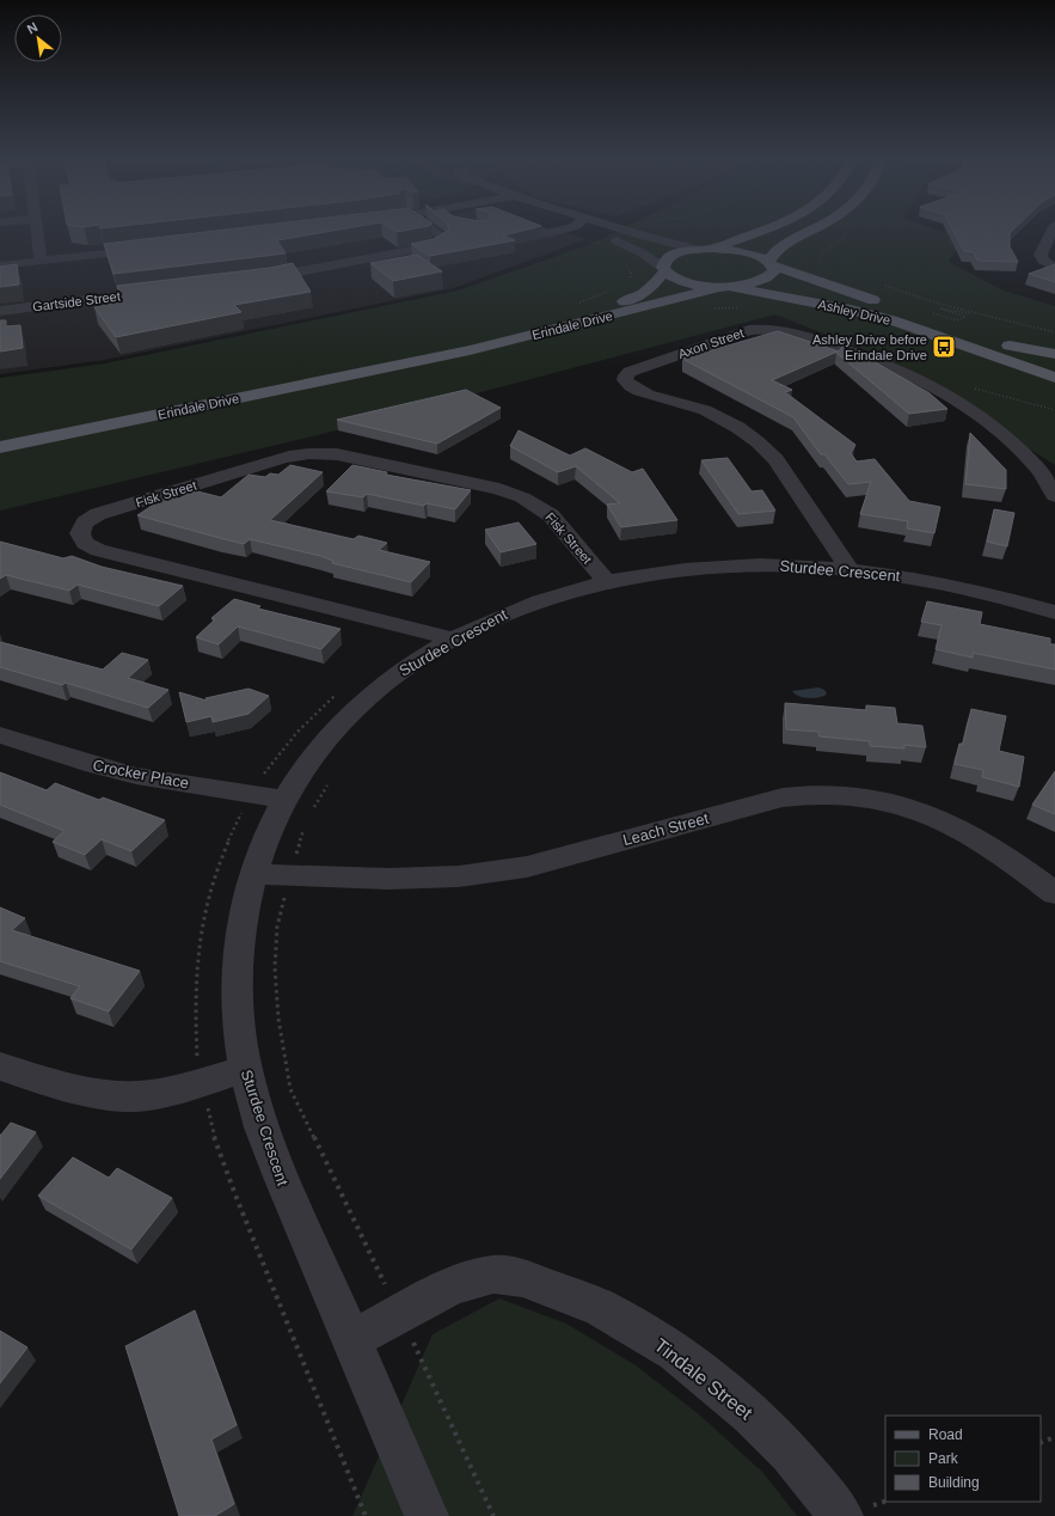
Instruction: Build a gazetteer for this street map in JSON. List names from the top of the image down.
{
  "streets": {
    "main road": ["Ashley Drive", "Erindale Drive"],
    "street": [
      "Gartside Street",
      "Axon Street",
      "Fisk Street",
      "Sturdee Crescent",
      "Crocker Place",
      "Leach Street",
      "Tindale Street"
    ]
  },
  "crossings": [
    ["Ashley Drive", "Erindale Drive"],
    ["Axon Street", "Sturdee Crescent"],
    ["Fisk Street", "Sturdee Crescent"],
    ["Sturdee Crescent", "Crocker Place"],
    ["Sturdee Crescent", "Leach Street"],
    ["Sturdee Crescent", "Tindale Street"]
  ],
  "places": {
    "bus stop": ["Ashley Drive before Erindale Drive"]
  },
  "legend": ["Road", "Park", "Building"],
  "north": "top left"
}
